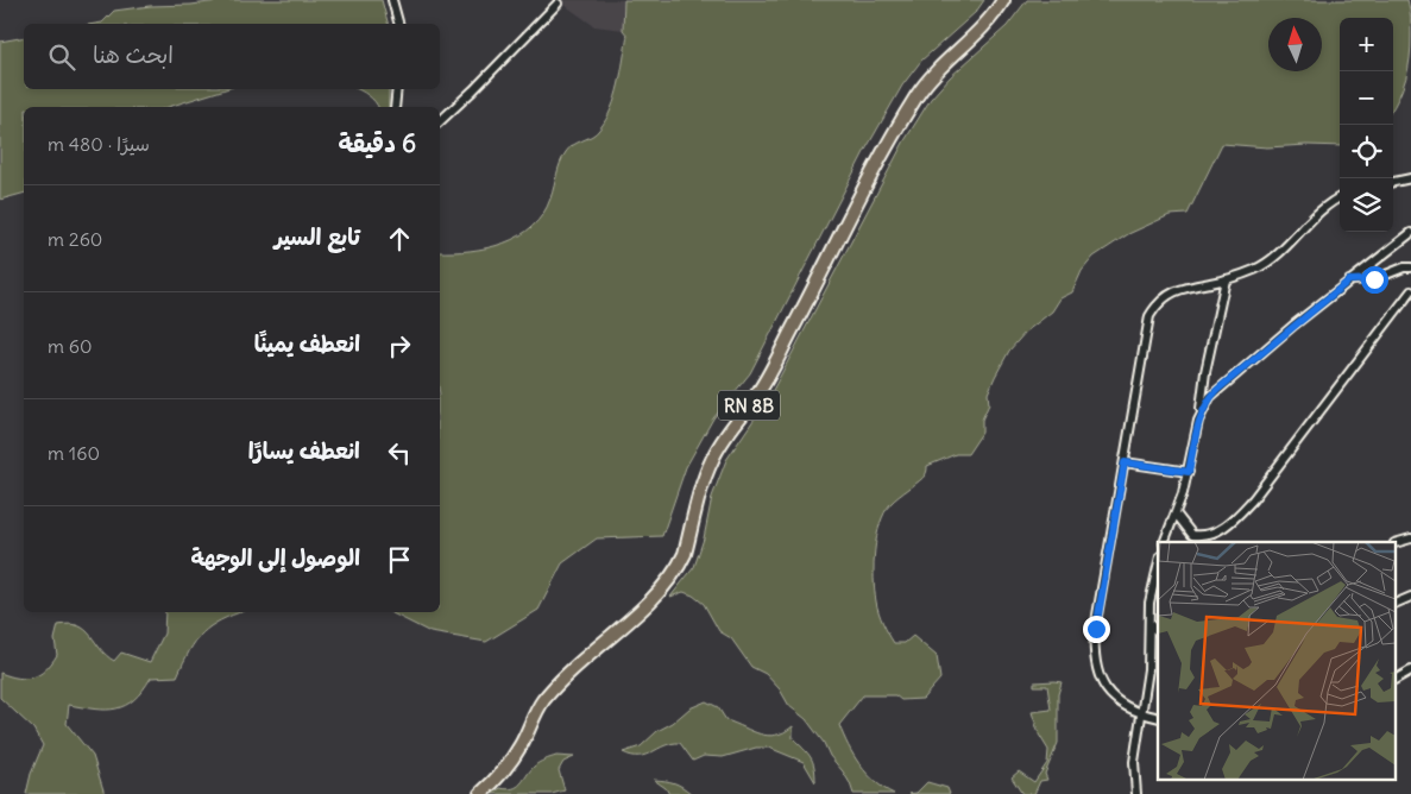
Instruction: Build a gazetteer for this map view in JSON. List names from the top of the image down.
{
  "streets": {
    "main road": ["RN 8B"]
  },
  "north": "top",
  "page": {
    "map_buttons": ["+", "−"],
    "search": "ابحث هنا",
    "heading": ["6 دقيقة", "سيرًا · 480 m"],
    "list": [
      ["تابع السير", "260 m"],
      ["انعطف يمينًا", "60 m"],
      ["انعطف يسارًا", "160 m"],
      "الوصول إلى الوجهة"
    ]
  }
}
